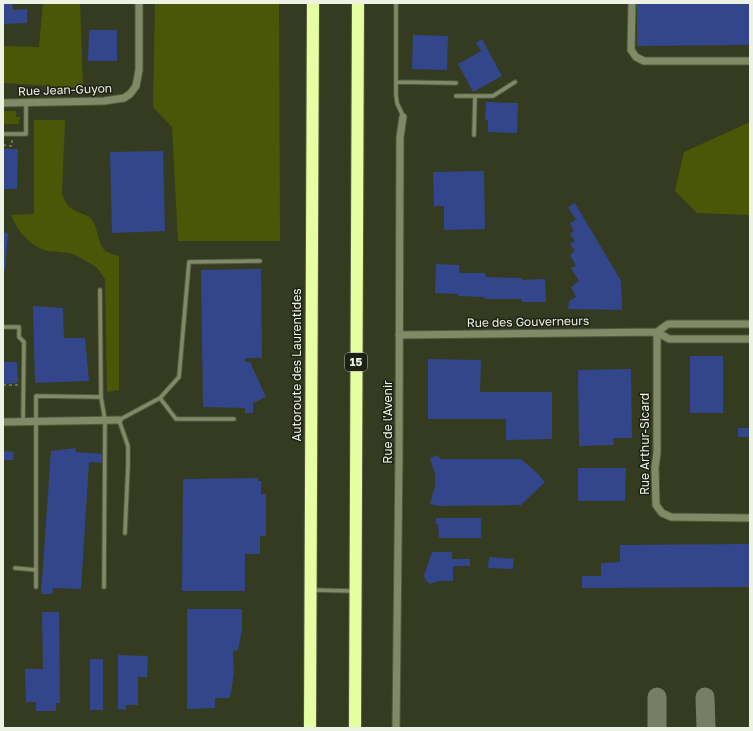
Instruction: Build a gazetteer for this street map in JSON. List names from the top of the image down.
{
  "streets": {
    "highway": ["15", "Autoroute des Laurentides"],
    "street": [
      "Rue Jean-Guyon",
      "Rue des Gouverneurs",
      "Rue de l'Avenir",
      "Rue Arthur-Sicard"
    ]
  },
  "crossings": [
    ["Rue des Gouverneurs", "Rue de l'Avenir"],
    ["Rue des Gouverneurs", "Rue Arthur-Sicard"]
  ]
}
